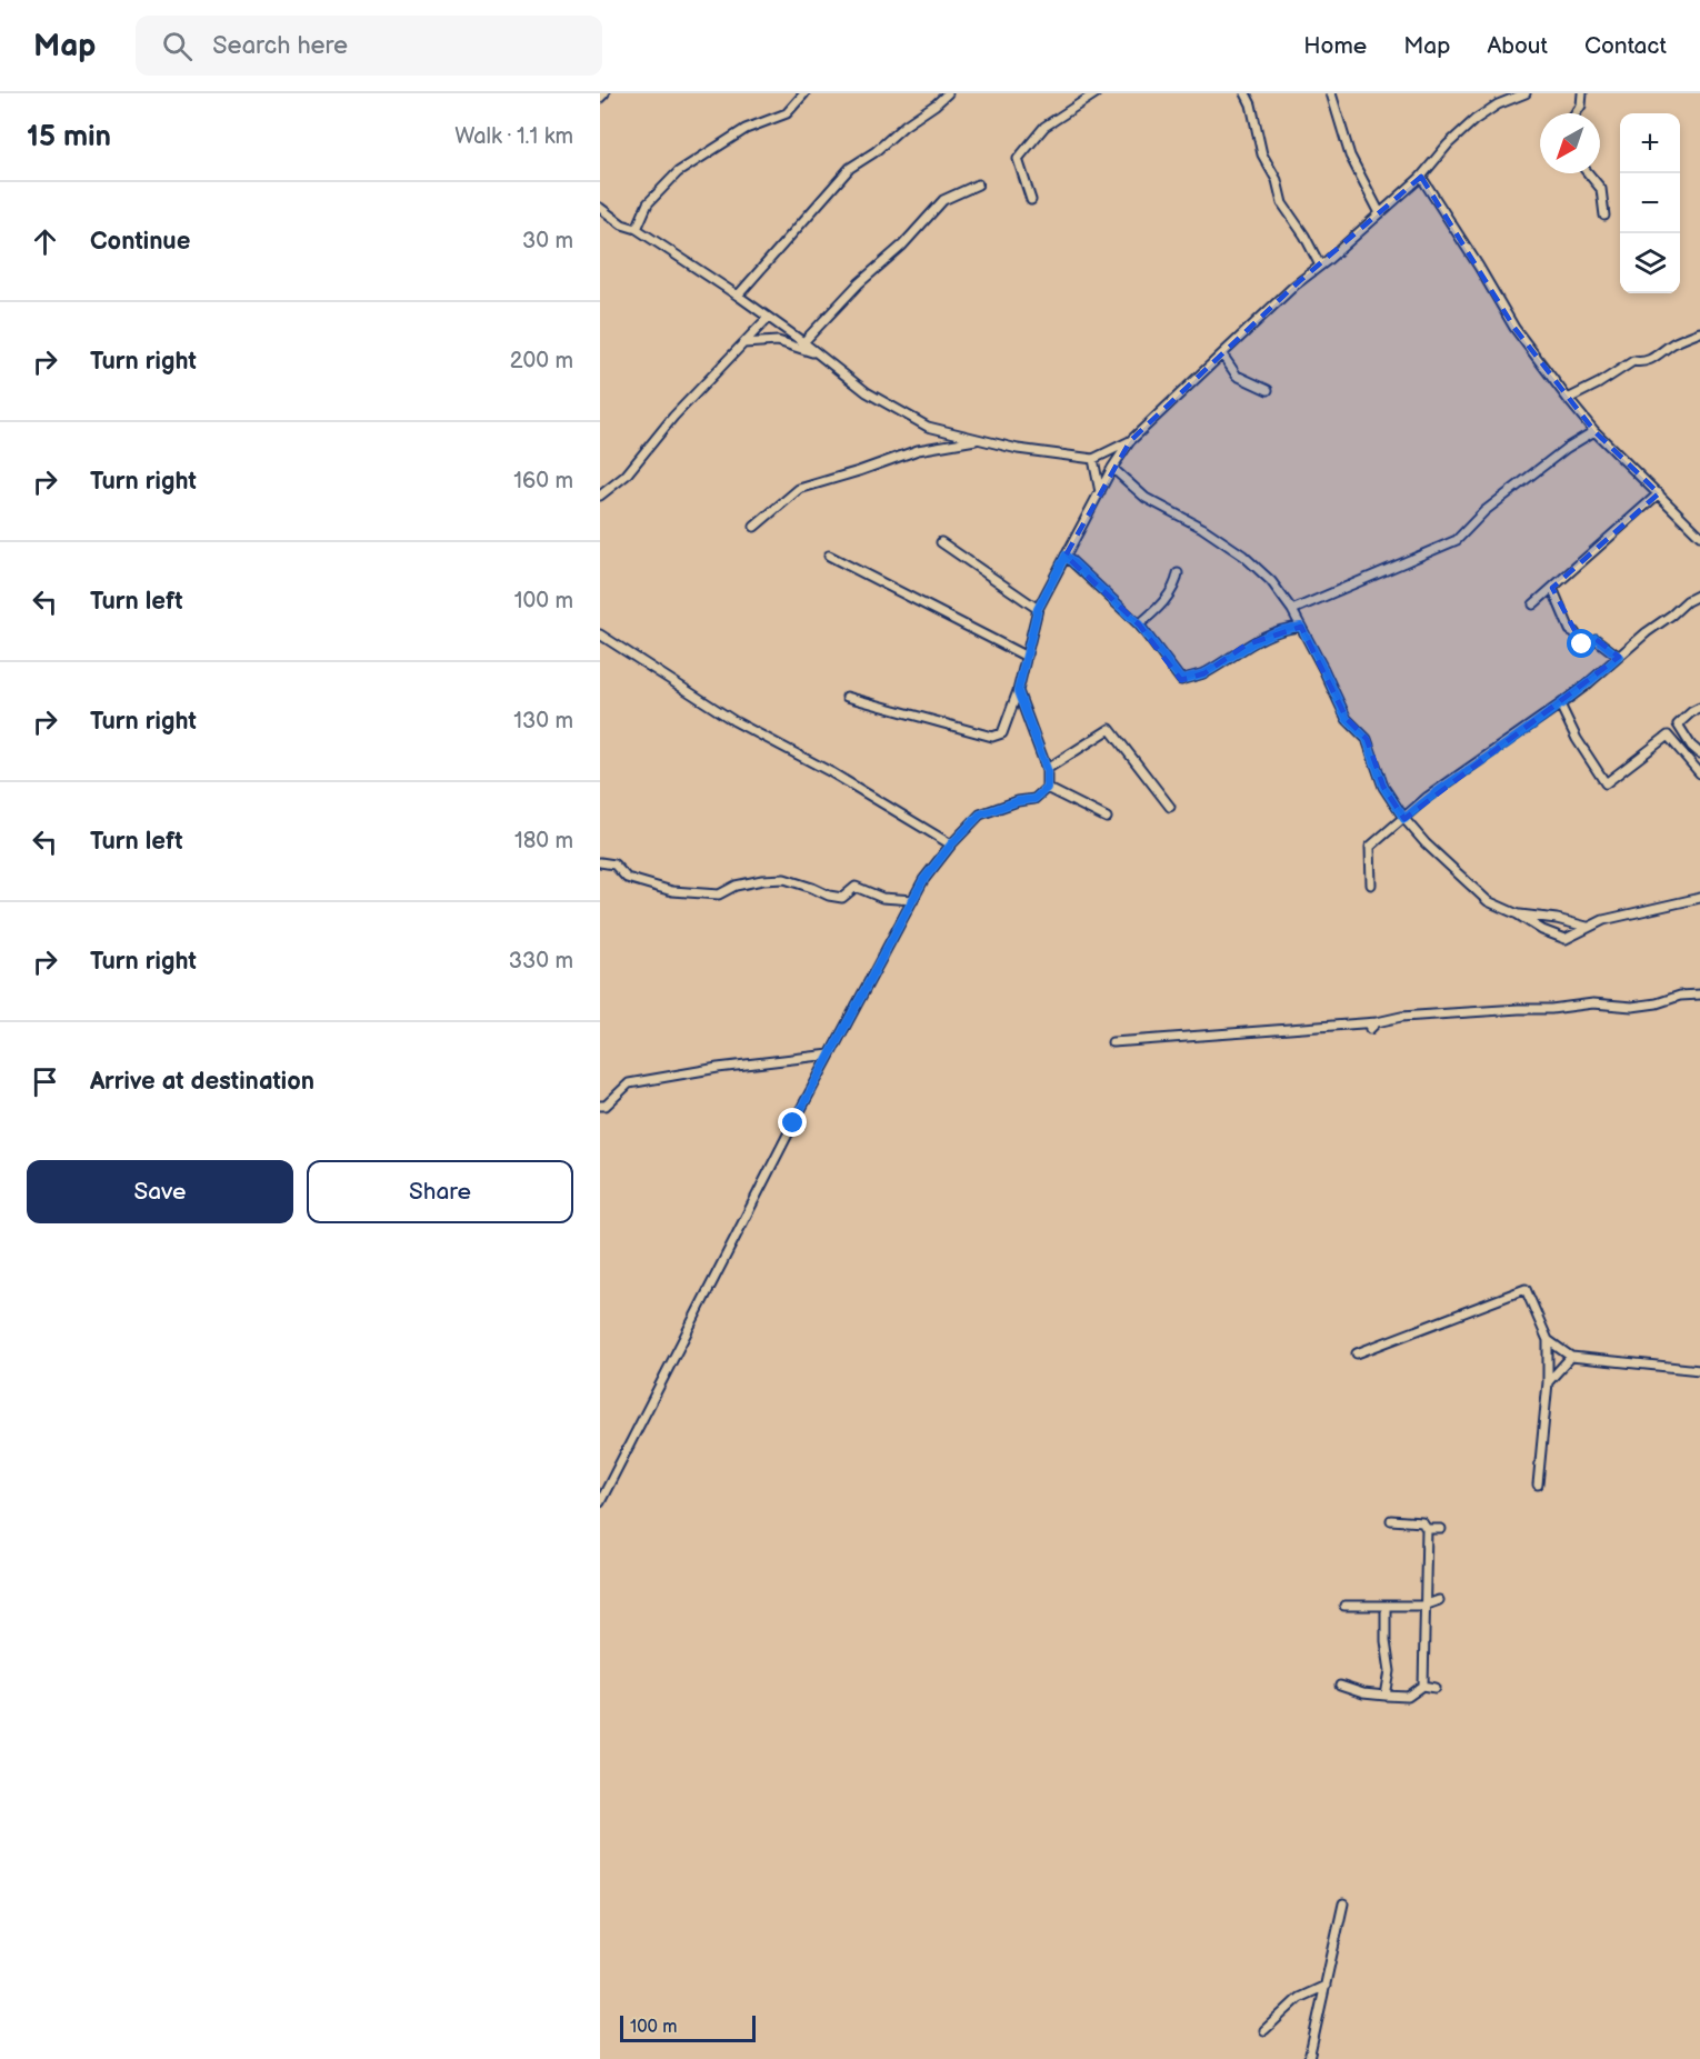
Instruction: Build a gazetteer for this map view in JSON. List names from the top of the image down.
{
  "scale_bar": "100 m",
  "north": "bottom left",
  "page": {
    "header": "Map",
    "search": "Search here",
    "nav": [
      "Home",
      "Map",
      "About",
      "Contact"
    ],
    "heading": ["15 min", "Walk · 1.1 km"],
    "map_buttons": ["+", "−"],
    "list": [
      ["Continue", "30 m"],
      ["Turn right", "200 m"],
      ["Turn right", "160 m"],
      ["Turn left", "100 m"],
      ["Turn right", "130 m"],
      ["Turn left", "180 m"],
      ["Turn right", "330 m"],
      "Arrive at destination"
    ],
    "buttons": ["Save", "Share"],
    "scale": "100 m"
  }
}
